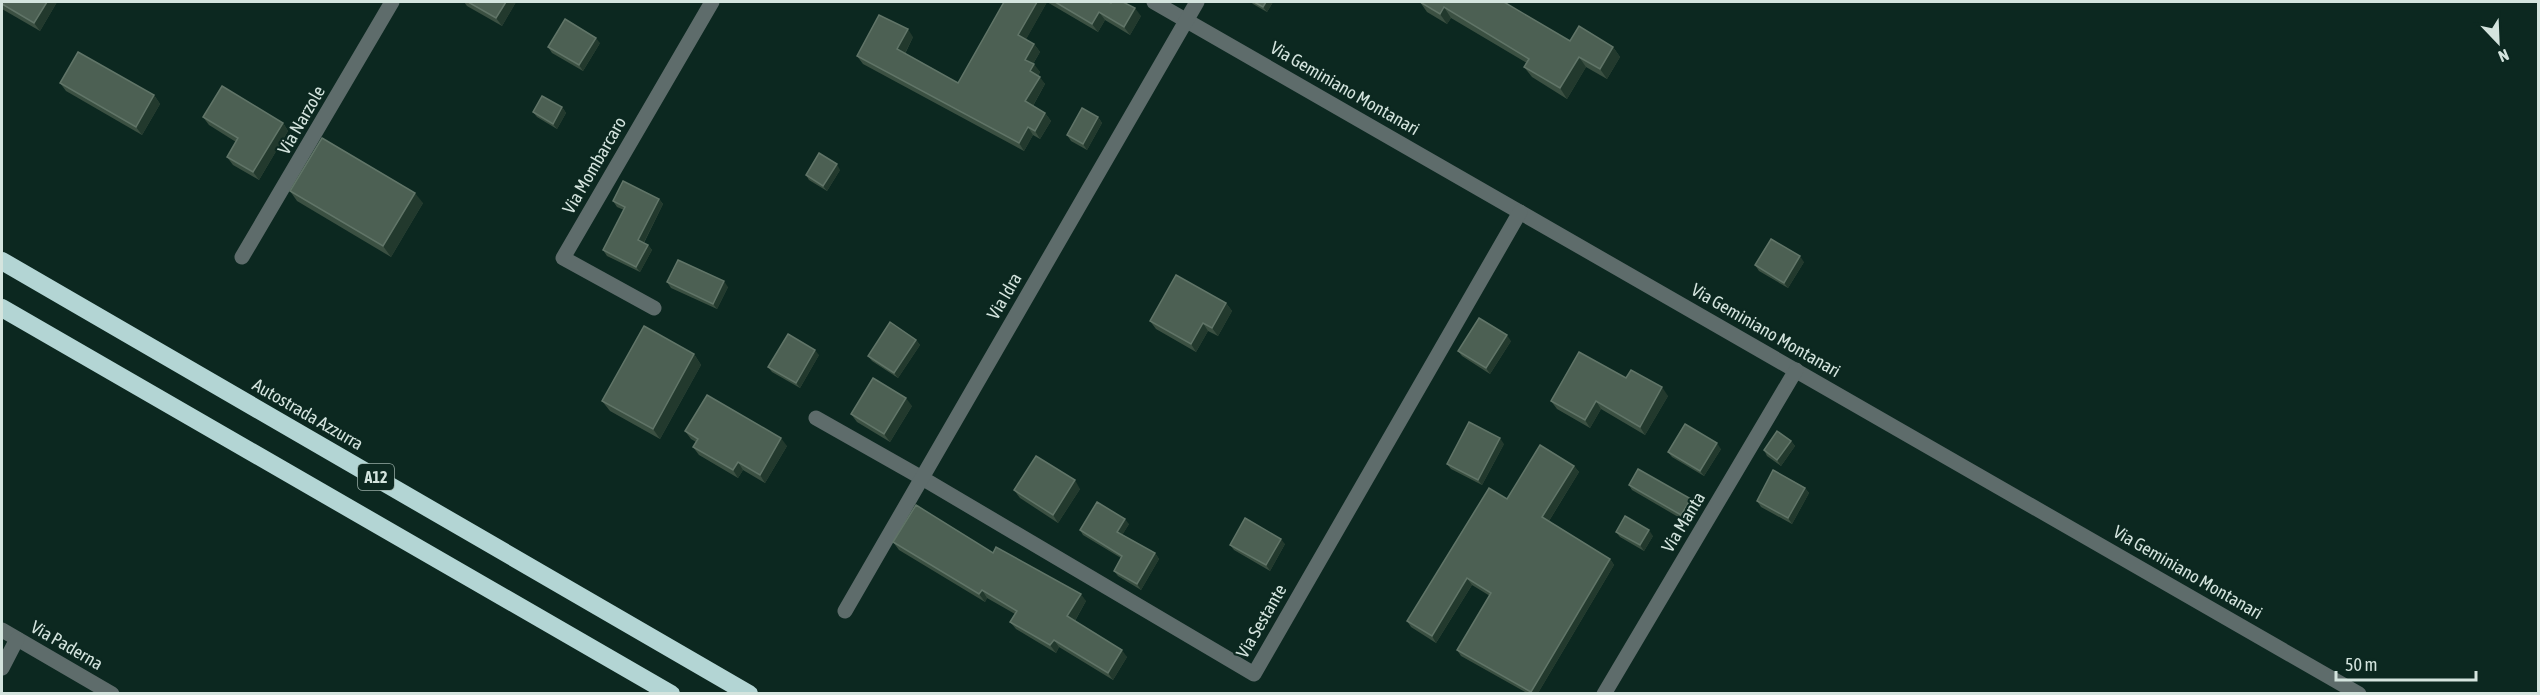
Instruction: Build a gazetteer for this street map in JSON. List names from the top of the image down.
{
  "streets": {
    "highway": ["Autostrada Azzurra", "A12"],
    "street": [
      "Via Geminiano Montanari",
      "Via Narzole",
      "Via Mombarcaro",
      "Via Idra",
      "Via Manta",
      "Via Sestante",
      "Via Paderna"
    ]
  },
  "crossings": [
    ["Via Geminiano Montanari", "Via Idra"],
    ["Via Geminiano Montanari", "Via Manta"],
    ["Via Geminiano Montanari", "Via Sestante"],
    ["Via Idra", "Via Sestante"]
  ],
  "scale_bar": "50 m",
  "north": "bottom right"
}
